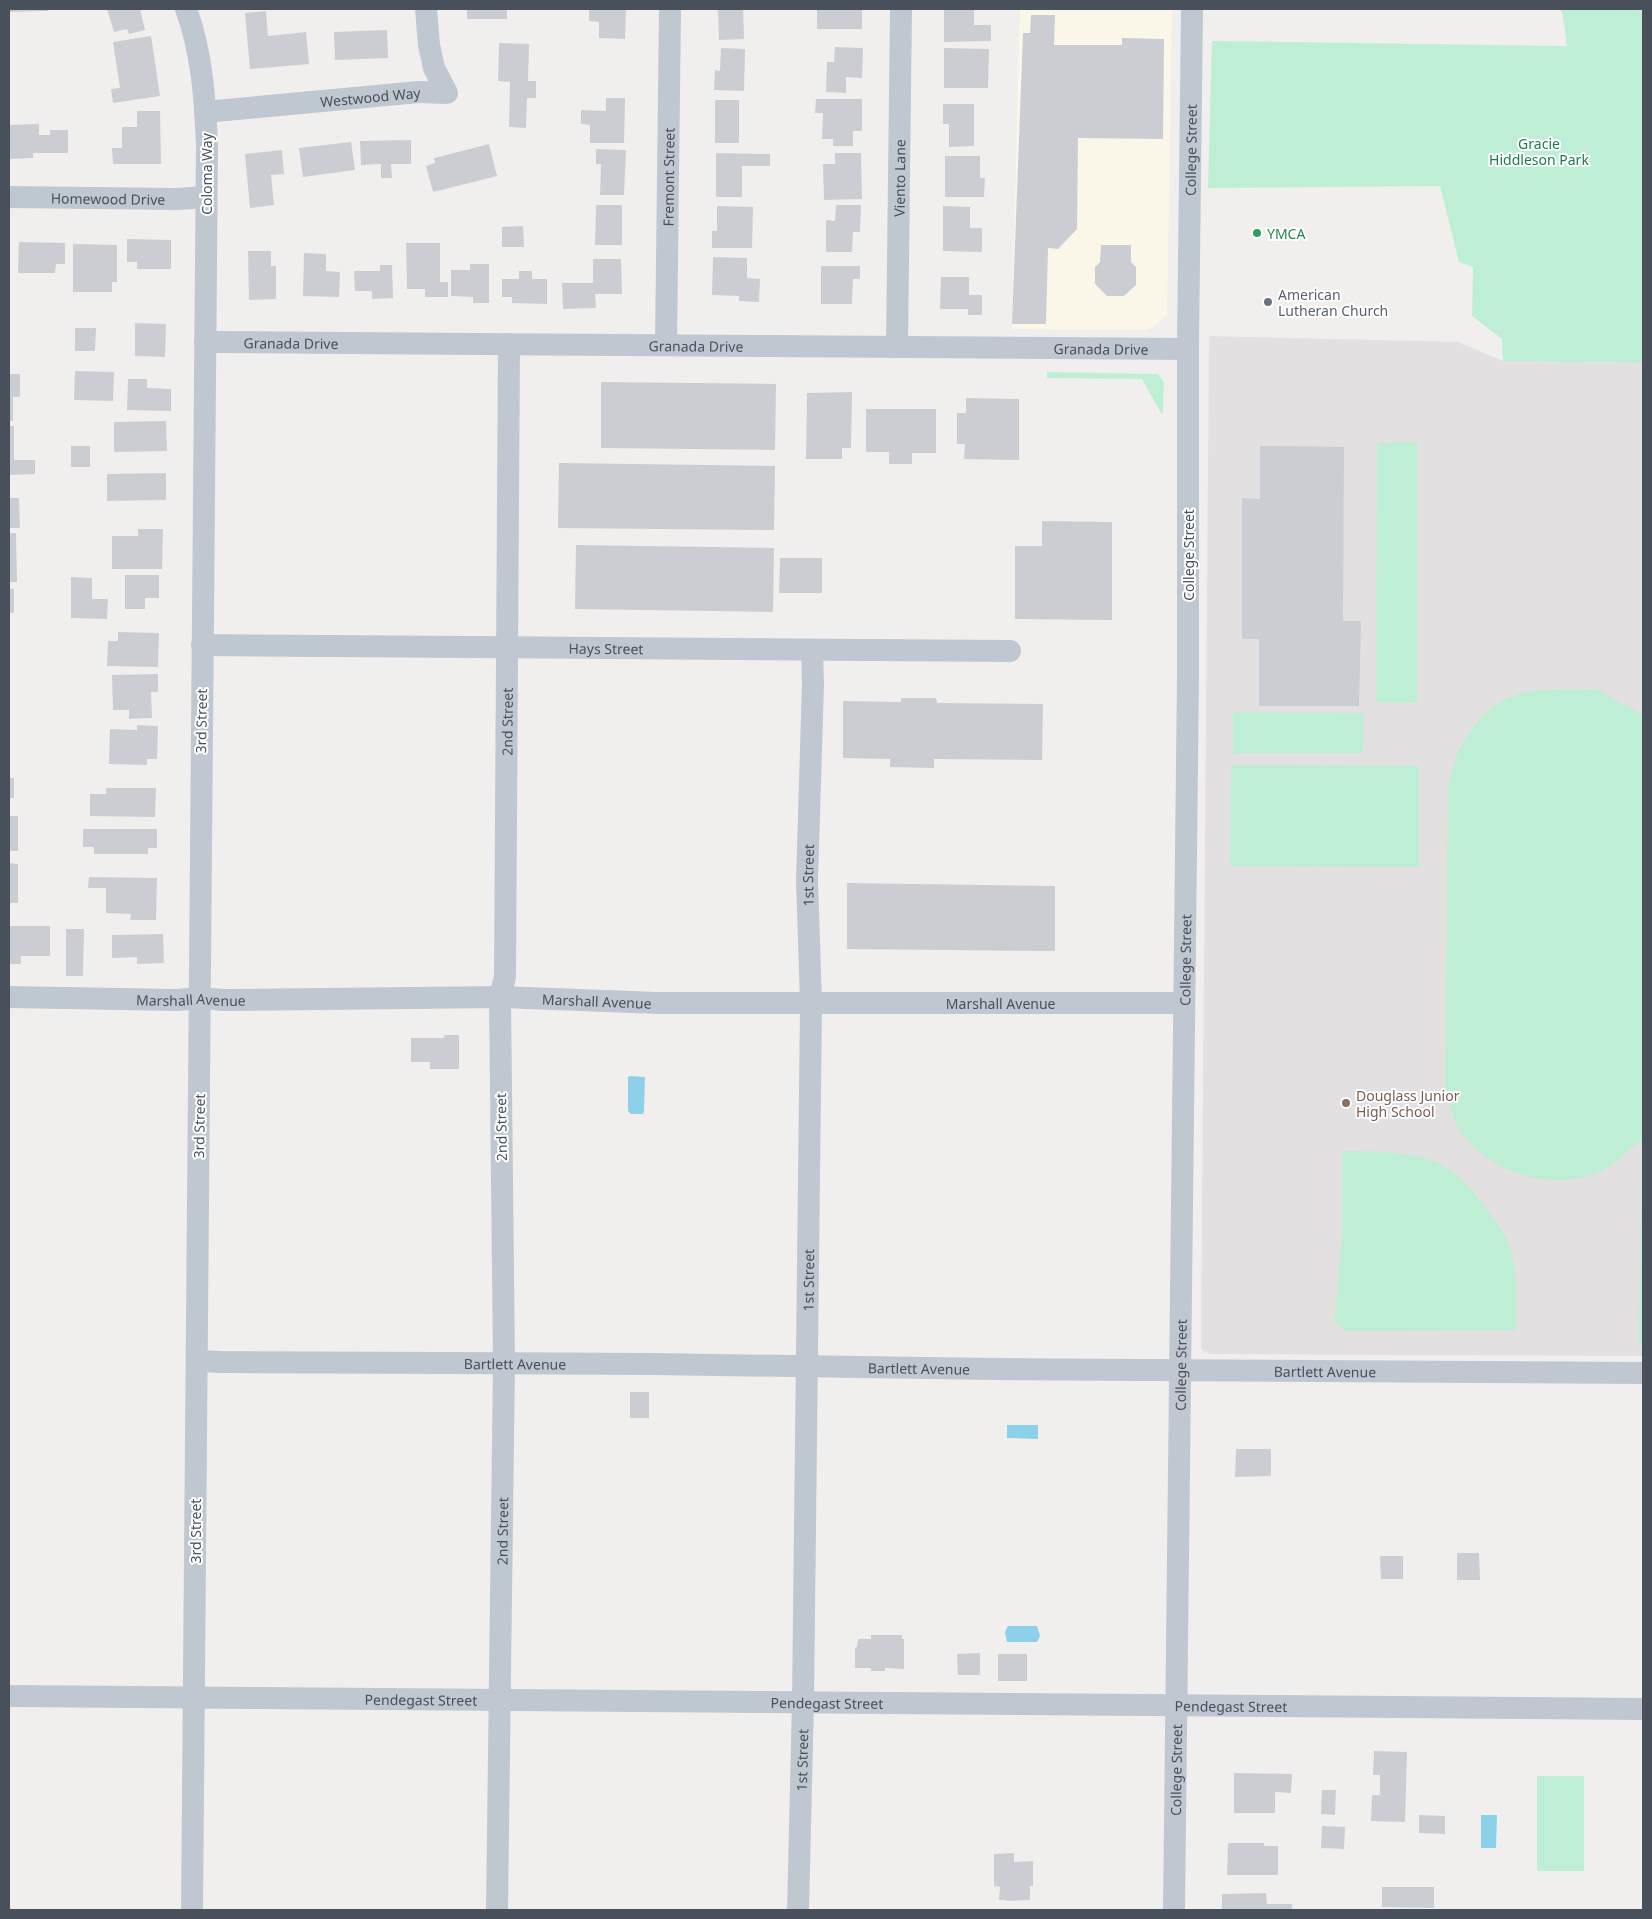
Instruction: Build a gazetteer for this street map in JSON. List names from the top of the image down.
{
  "streets": {
    "street": [
      "Westwood Way",
      "College Street",
      "Coloma Way",
      "Fremont Street",
      "Viento Lane",
      "Homewood Drive",
      "Granada Drive",
      "Hays Street",
      "3rd Street",
      "2nd Street",
      "1st Street",
      "Marshall Avenue",
      "Bartlett Avenue",
      "Pendegast Street"
    ]
  },
  "crossings": [
    ["Westwood Way", "Coloma Way"],
    ["College Street", "Granada Drive"],
    ["College Street", "Marshall Avenue"],
    ["College Street", "Bartlett Avenue"],
    ["College Street", "Pendegast Street"],
    ["Coloma Way", "Homewood Drive"],
    ["Coloma Way", "Granada Drive"],
    ["Coloma Way", "3rd Street"],
    ["Fremont Street", "Granada Drive"],
    ["Viento Lane", "Granada Drive"],
    ["Granada Drive", "3rd Street"],
    ["Granada Drive", "2nd Street"],
    ["Hays Street", "3rd Street"],
    ["Hays Street", "2nd Street"],
    ["Hays Street", "1st Street"],
    ["3rd Street", "Marshall Avenue"],
    ["3rd Street", "Bartlett Avenue"],
    ["3rd Street", "Pendegast Street"],
    ["2nd Street", "Marshall Avenue"],
    ["2nd Street", "Bartlett Avenue"],
    ["2nd Street", "Pendegast Street"],
    ["1st Street", "Marshall Avenue"],
    ["1st Street", "Bartlett Avenue"],
    ["1st Street", "Pendegast Street"]
  ],
  "parks": ["Gracie Hiddleson Park"],
  "places": ["YMCA", "American Lutheran Church", "Douglass Junior High School"]
}
